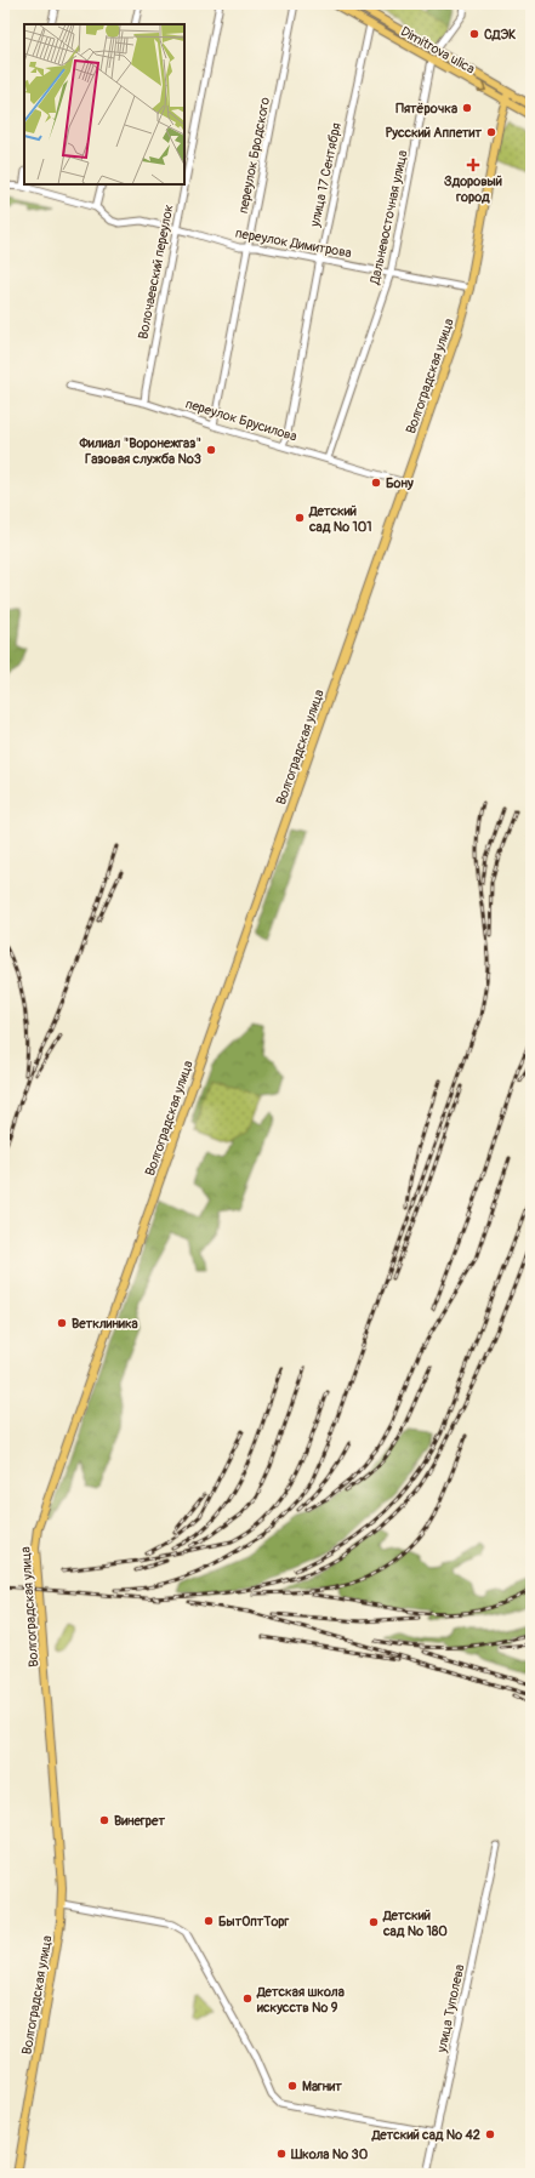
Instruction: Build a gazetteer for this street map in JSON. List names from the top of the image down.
{
  "streets": {
    "main road": ["Dimitrova ulica", "Волгоградская улица"],
    "street": [
      "переулок Бродского",
      "улица 17 Сентября",
      "Дальневосточная улица",
      "переулок Димитрова",
      "Волочаевский переулок",
      "переулок Брусилова",
      "улица Туполева"
    ]
  },
  "crossings": [
    ["Dimitrova ulica", "улица 17 Сентября"],
    ["Dimitrova ulica", "Дальневосточная улица"],
    ["Dimitrova ulica", "Волгоградская улица"],
    ["переулок Бродского", "переулок Димитрова"],
    ["переулок Бродского", "переулок Брусилова"],
    ["улица 17 Сентября", "переулок Димитрова"],
    ["улица 17 Сентября", "переулок Брусилова"],
    ["Дальневосточная улица", "переулок Димитрова"],
    ["Дальневосточная улица", "переулок Брусилова"],
    ["переулок Димитрова", "Волочаевский переулок"],
    ["переулок Димитрова", "Волгоградская улица"],
    ["Волочаевский переулок", "переулок Брусилова"],
    ["Волгоградская улица", "переулок Брусилова"]
  ],
  "places": {
    "other": [
      "СДЭК",
      "Пятёрочка",
      "Русский Аппетит",
      "Филиал \"Воронежгаз\" Газовая служба №3",
      "Бону",
      "Детский сад № 101",
      "Ветклиника",
      "Винегрет",
      "БытОптТорг",
      "Детский сад № 180",
      "Детская школа искусств № 9",
      "Магнит",
      "Детский сад № 42",
      "Школа № 30"
    ],
    "health": ["Здоровый город"]
  }
}
